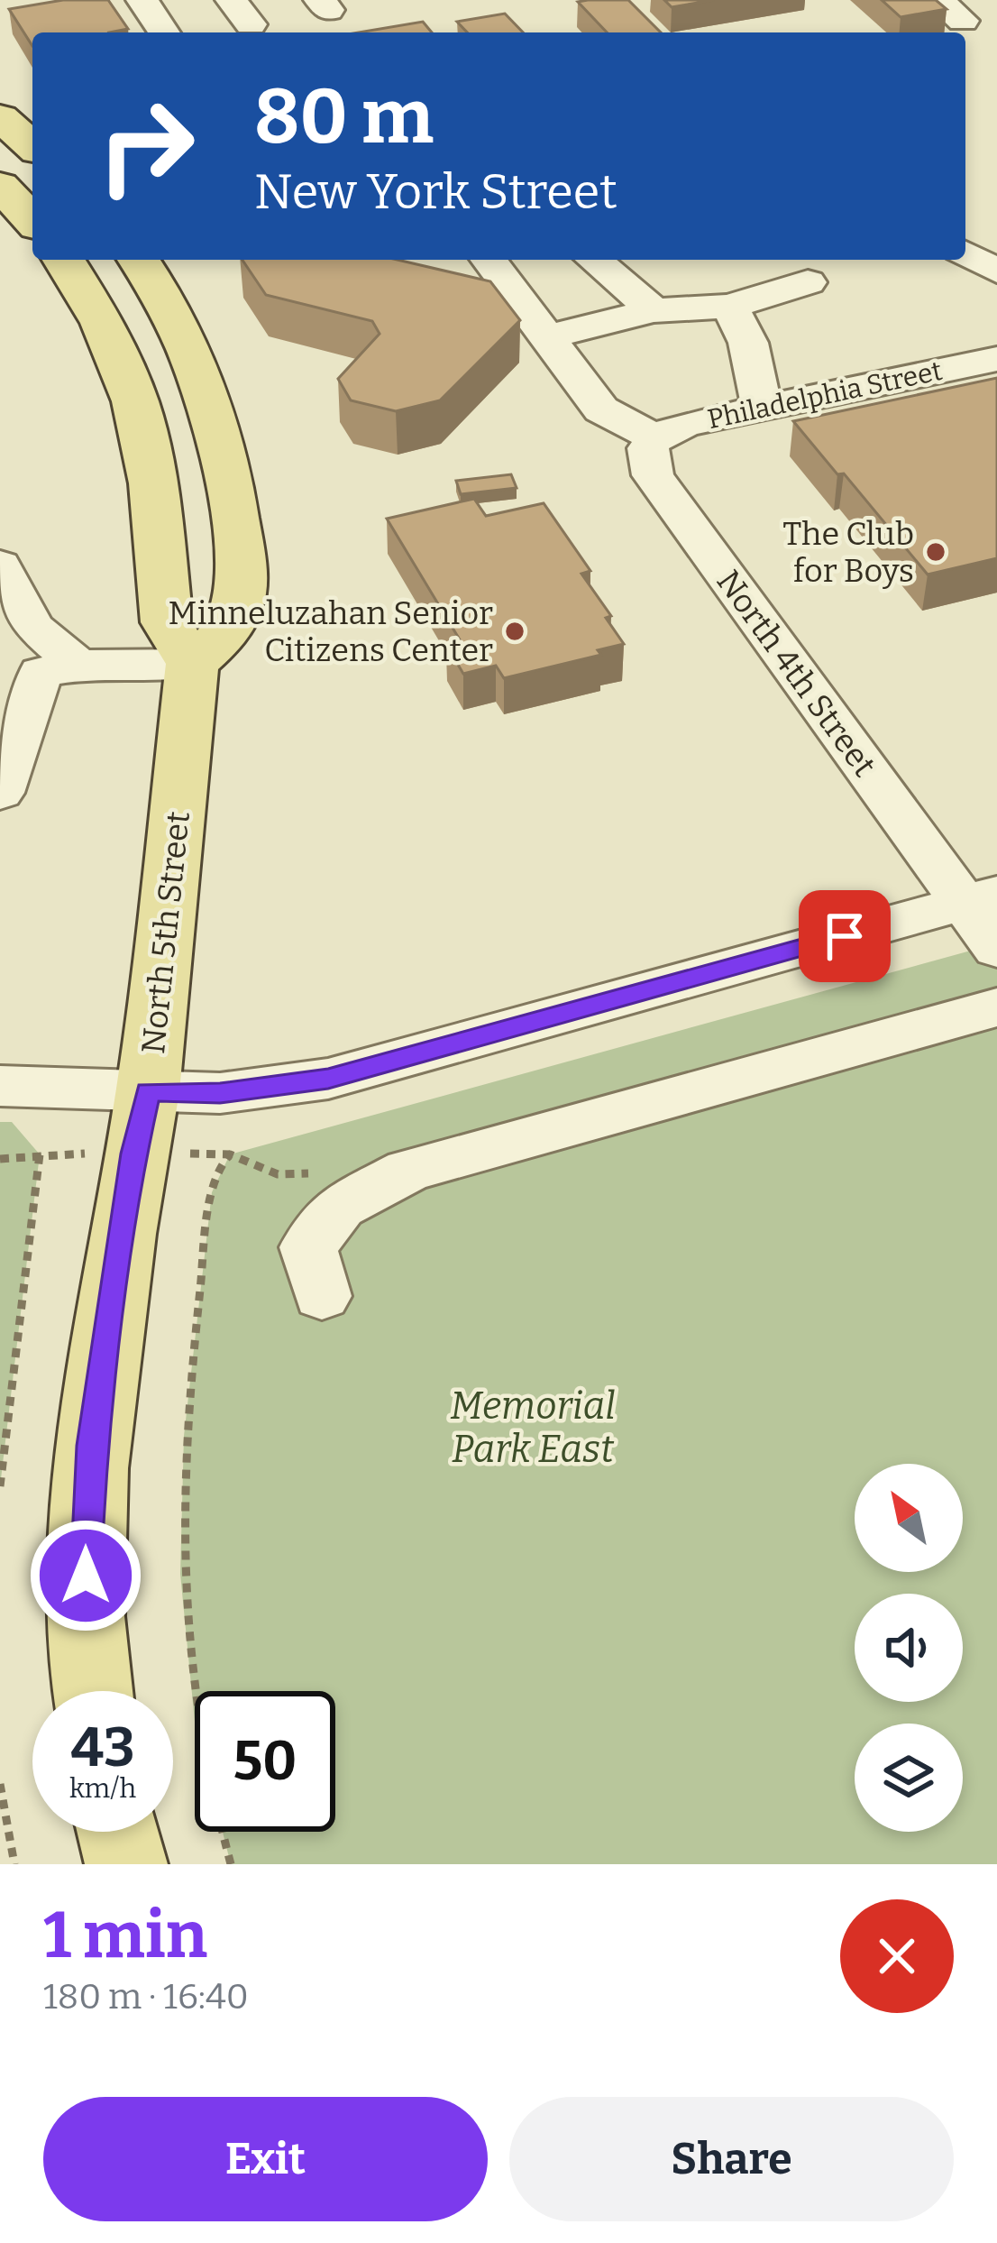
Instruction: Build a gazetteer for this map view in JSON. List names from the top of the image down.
{
  "streets": {
    "main road": ["North 5th Street"],
    "street": ["Philadelphia Street", "North 4th Street"]
  },
  "crossings": [
    ["Philadelphia Street", "North 4th Street"]
  ],
  "parks": ["Memorial Park East"],
  "places": ["The Club for Boys", "Minneluzahan Senior Citizens Center"],
  "north": "top left",
  "page": {
    "turn": ["80 m", "New York Street"],
    "speed": "43 km/h",
    "limit": "50",
    "heading": ["1 min", "180 m · 16:40"],
    "buttons": ["Exit", "Share"]
  }
}
